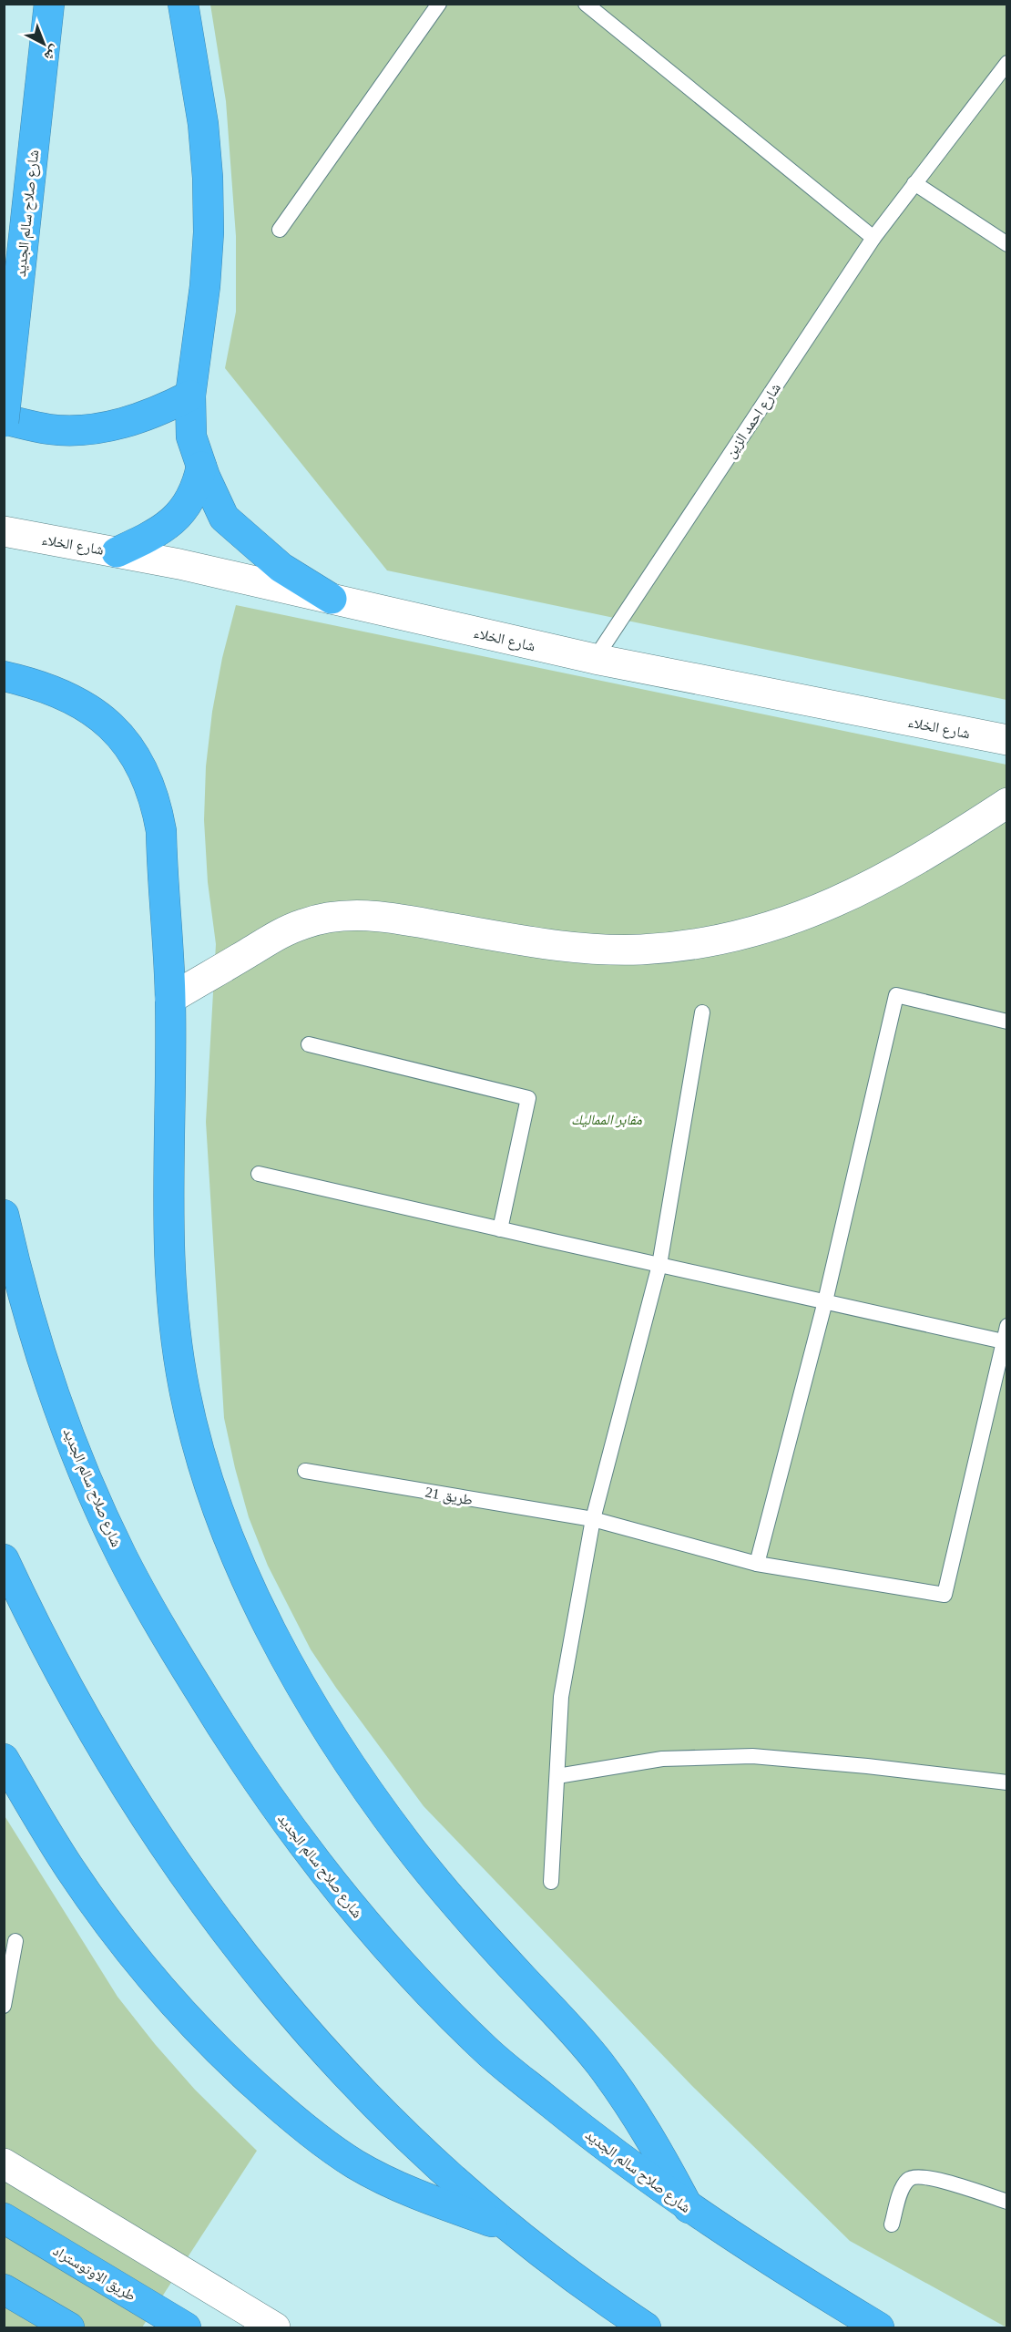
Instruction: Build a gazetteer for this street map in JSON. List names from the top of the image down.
{
  "streets": {
    "highway": ["شارع صلاح سالم الجديد", "طريق الاوتوستراد"],
    "street": ["شارع الخلاء"],
    "lane": ["شارع احمد الزين", "طريق 21"]
  },
  "crossings": [
    ["شارع احمد الزين", "شارع الخلاء"]
  ],
  "parks": ["مقابر المماليك"],
  "north": "bottom right"
}
